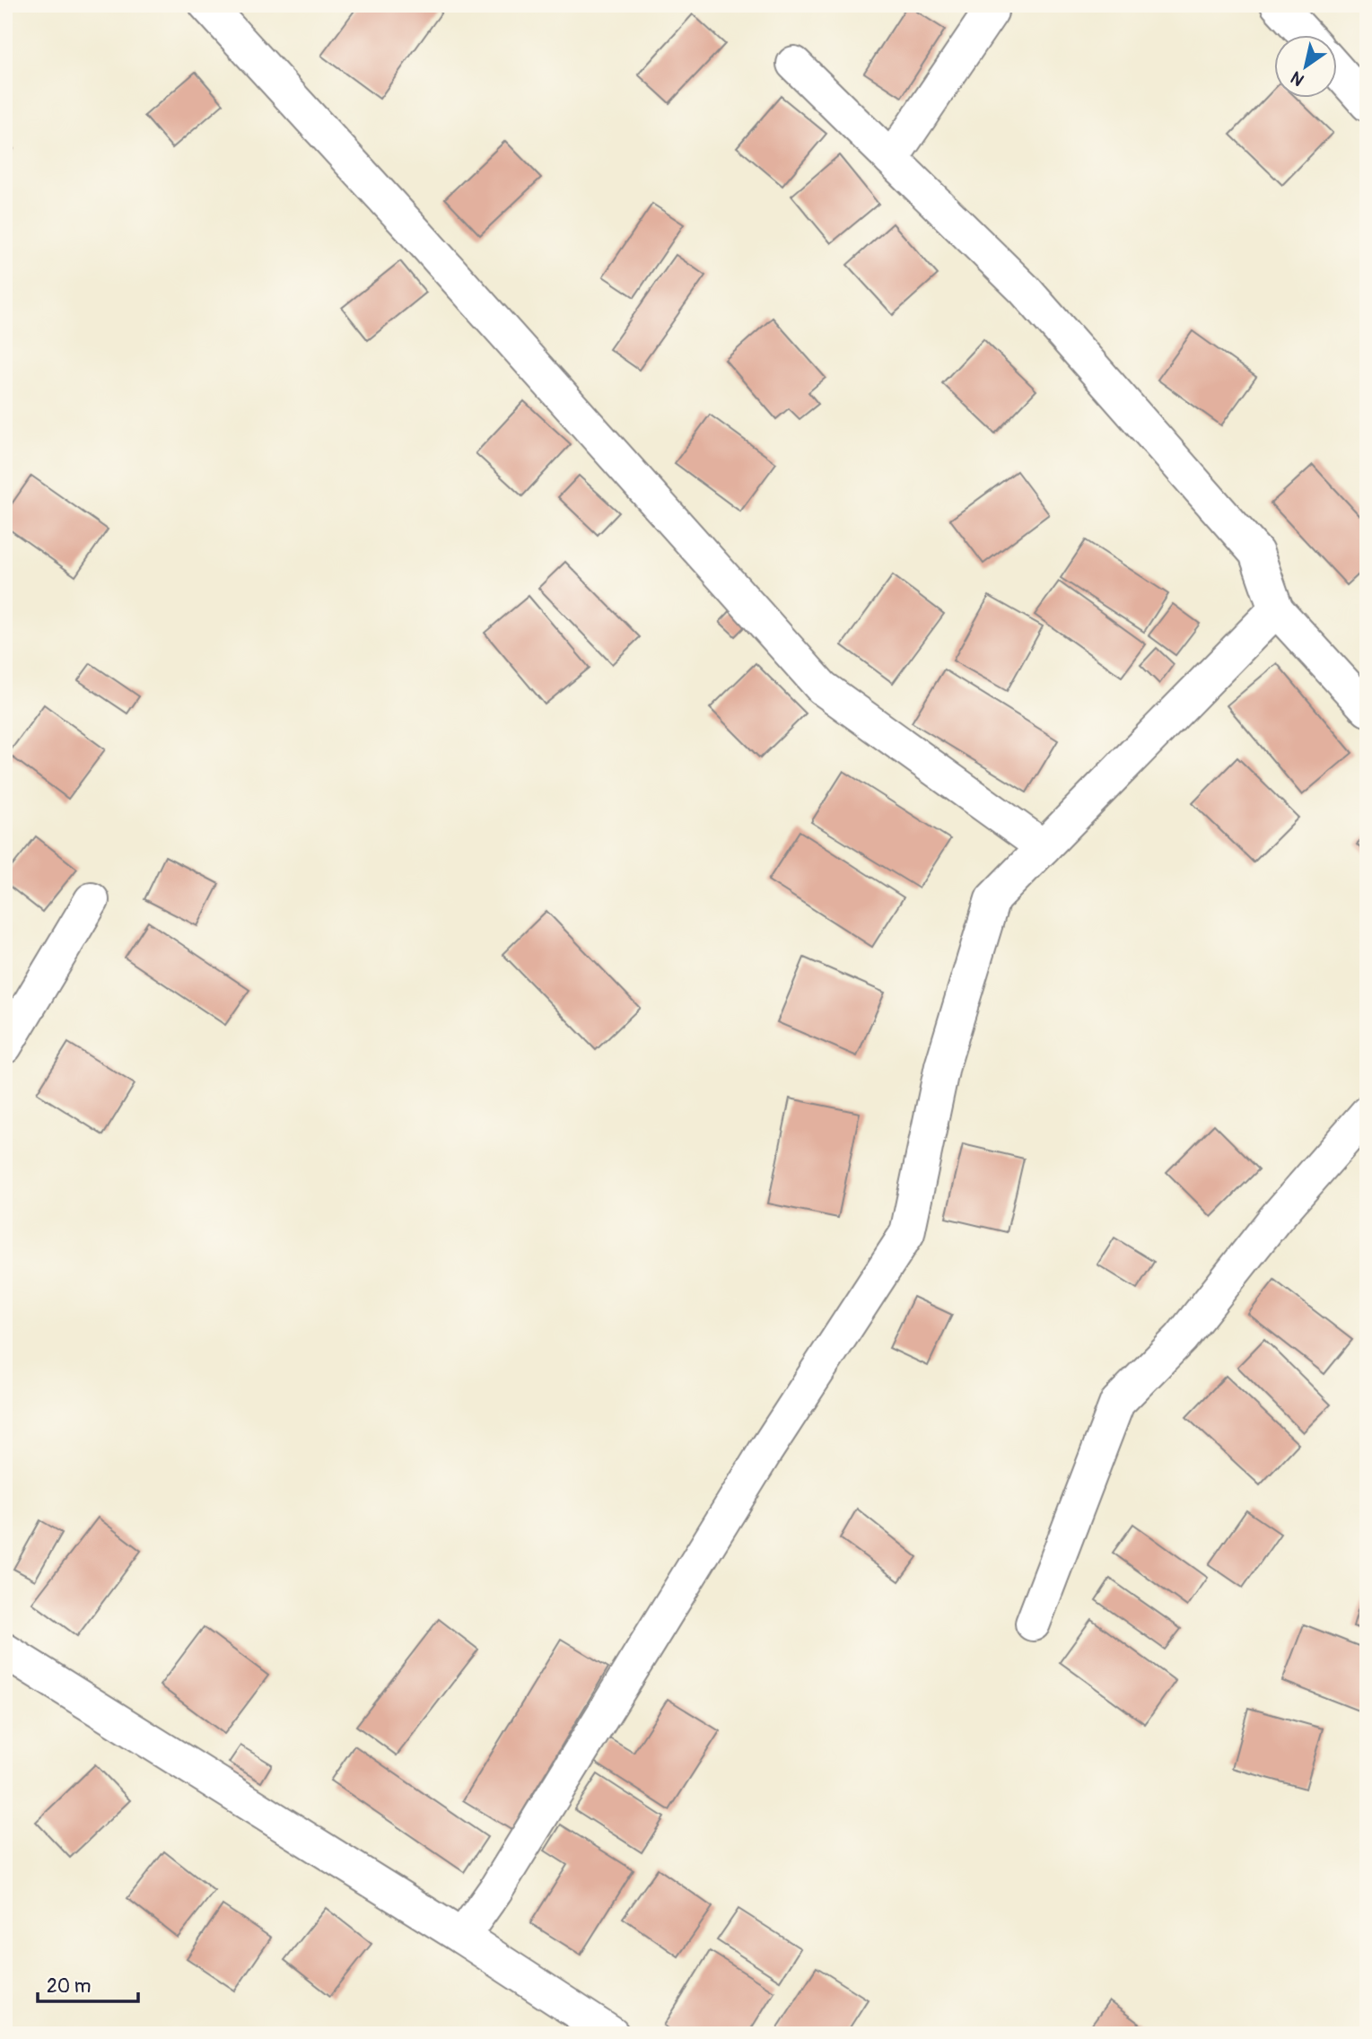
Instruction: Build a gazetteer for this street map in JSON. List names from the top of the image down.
{
  "scale_bar": "20 m",
  "north": "bottom left"
}
